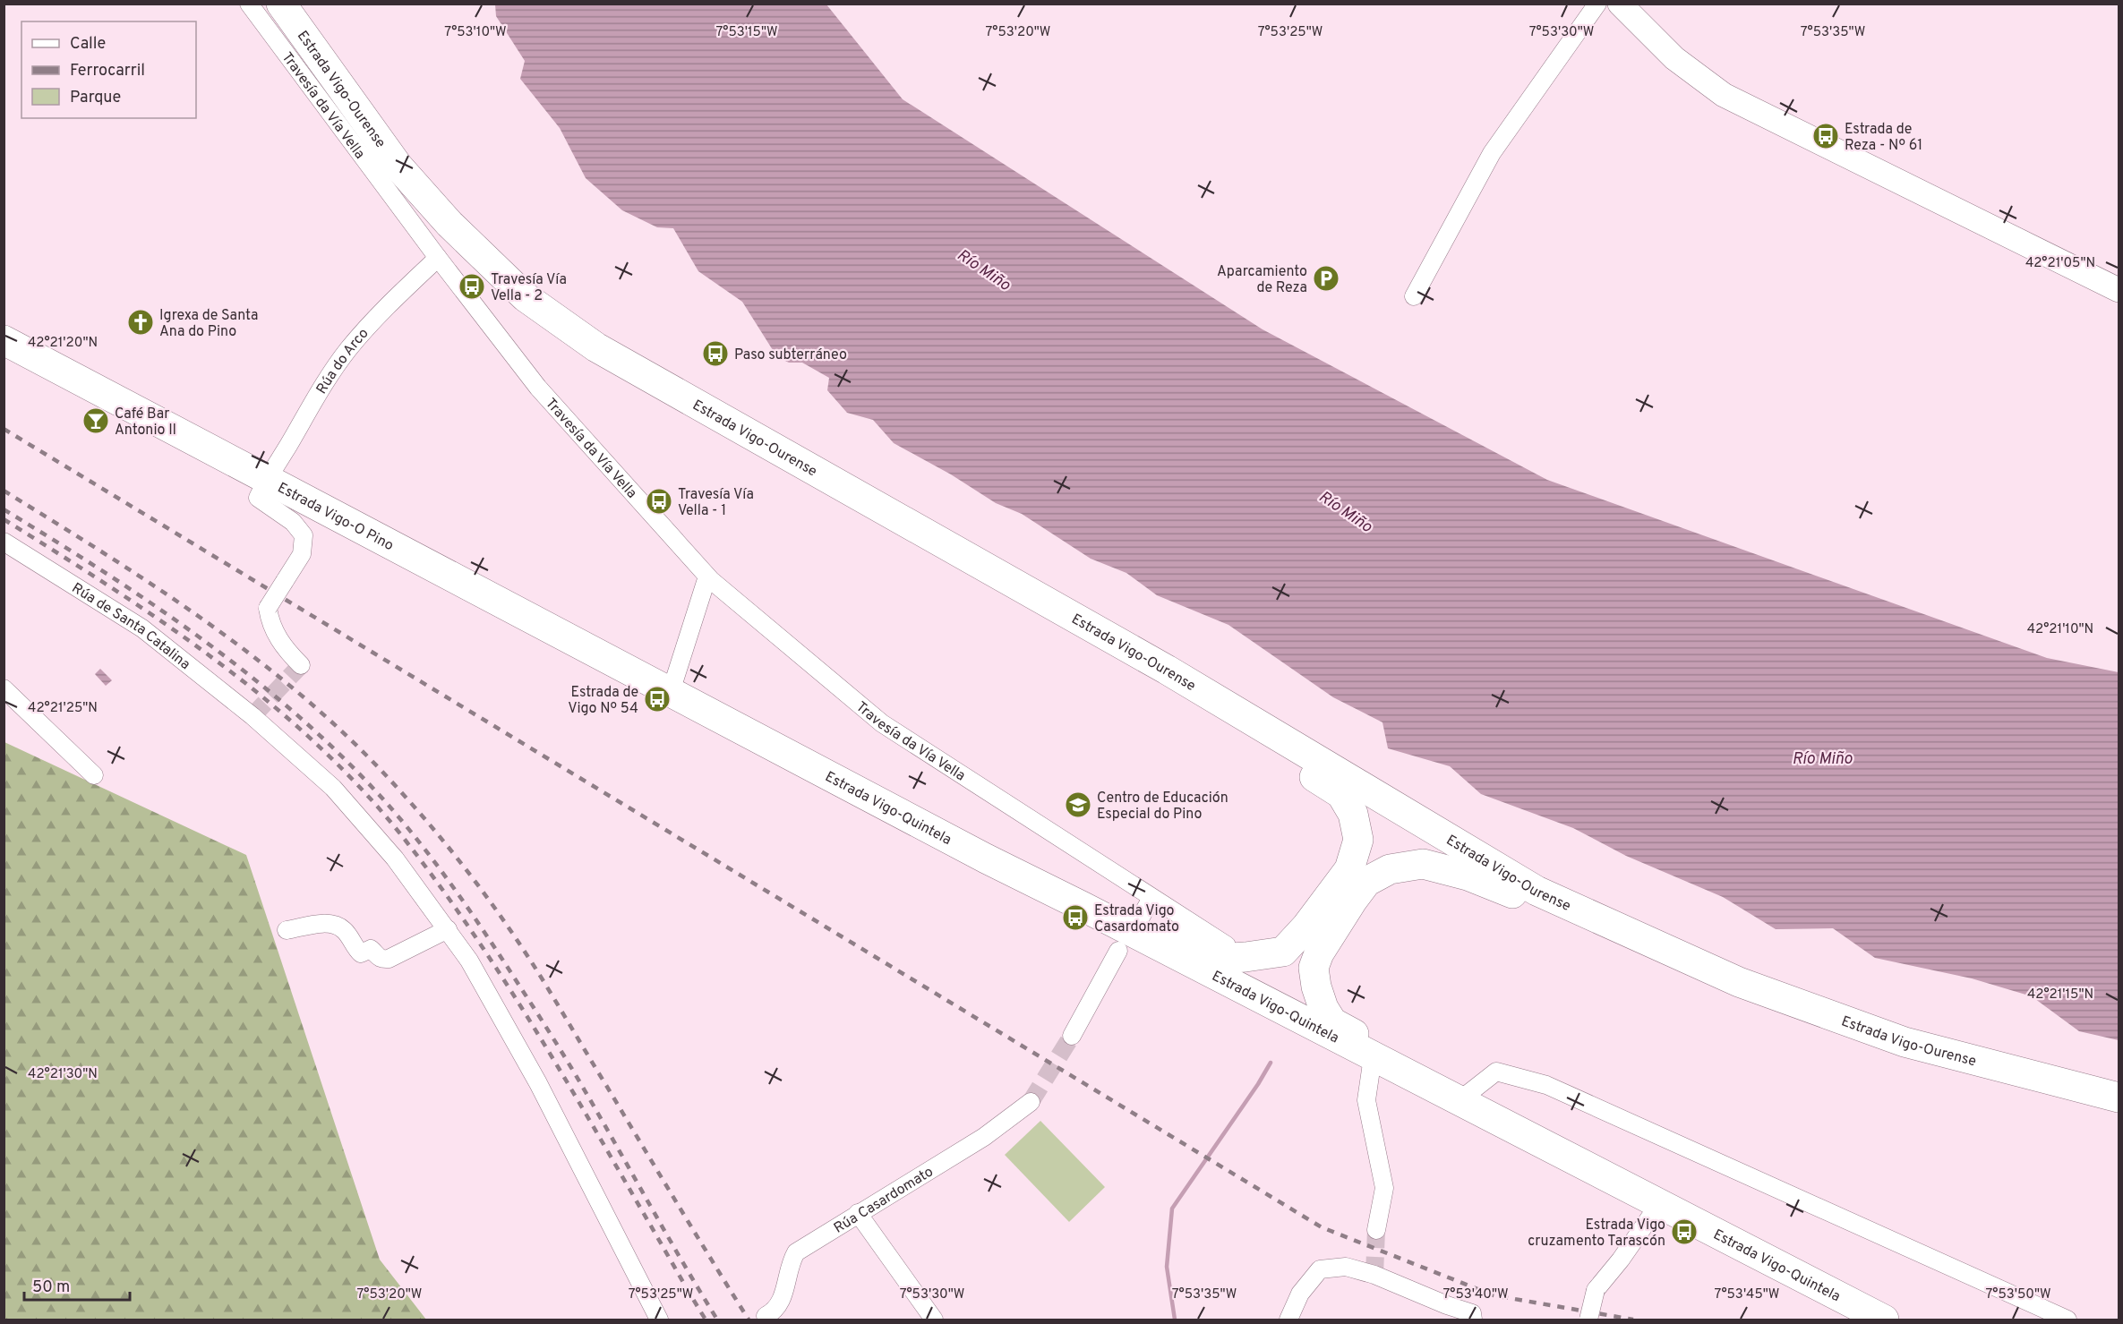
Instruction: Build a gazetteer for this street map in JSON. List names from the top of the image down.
{
  "streets": {
    "highway": ["Estrada Vigo-Ourense", "Estrada Vigo-O Pino", "Estrada Vigo-Quintela"],
    "street": [
      "Travesía da Vía Vella",
      "Rúa do Arco",
      "Rúa de Santa Catalina",
      "Rúa Casardomato"
    ]
  },
  "crossings": [
    ["Travesía da Vía Vella", "Rúa do Arco"],
    ["Rúa do Arco", "Estrada Vigo-O Pino"],
    ["Estrada Vigo-O Pino", "Estrada Vigo-Quintela"]
  ],
  "water": ["Río Miño"],
  "places": {
    "bus stop": [
      "Estrada de Reza - Nº 61",
      "Travesía Vía Vella - 2",
      "Paso subterráneo",
      "Travesía Vía Vella - 1",
      "Estrada de Vigo Nº 54",
      "Estrada Vigo Casardomato",
      "Estrada Vigo cruzamento Tarascón"
    ],
    "parking": ["Aparcamiento de Reza"],
    "church": ["Igrexa de Santa Ana do Pino"],
    "bar": ["Café Bar Antonio II"],
    "school or university": ["Centro de Educación Especial do Pino"]
  },
  "legend": ["Calle", "Ferrocarril", "Parque"],
  "scale_bar": "50 m",
  "coordinates": [
    "7°53'10\"W",
    "7°53'15\"W",
    "7°53'20\"W",
    "7°53'25\"W",
    "7°53'30\"W",
    "7°53'35\"W",
    "42°21'05\"N",
    "42°21'20\"N",
    "42°21'10\"N",
    "42°21'25\"N",
    "42°21'15\"N",
    "42°21'30\"N",
    "7°53'40\"W",
    "7°53'45\"W",
    "7°53'50\"W"
  ]
}
